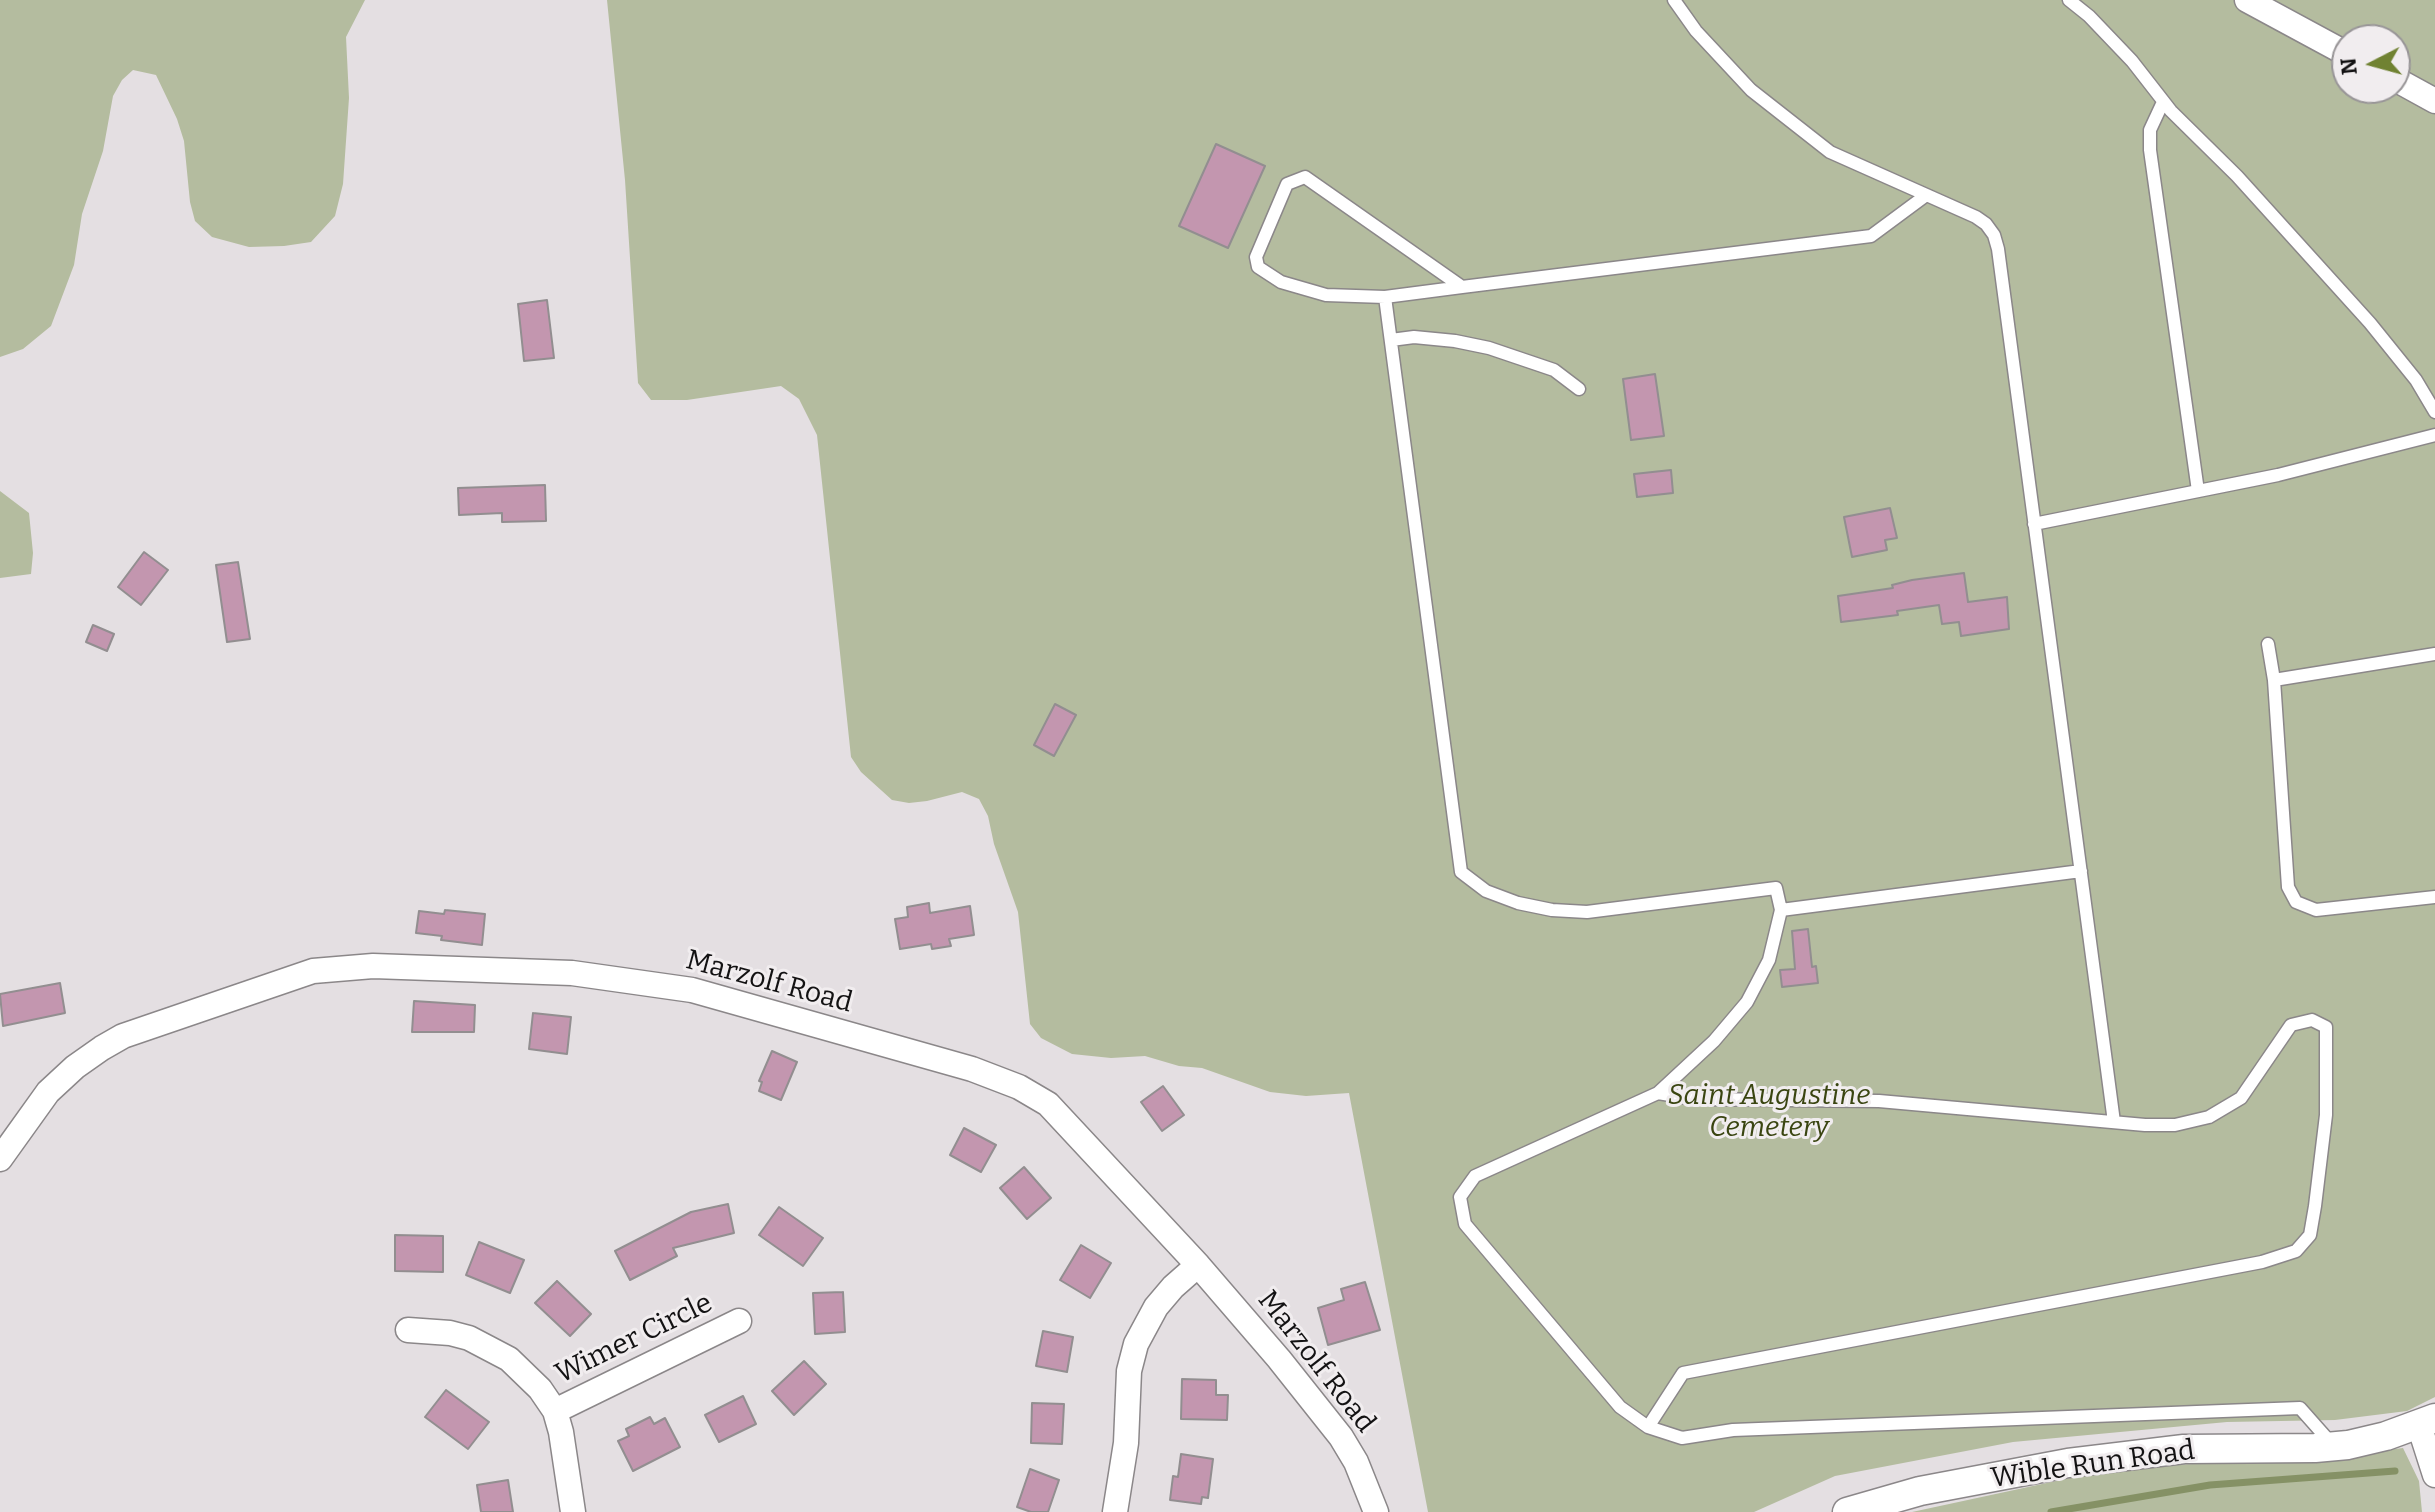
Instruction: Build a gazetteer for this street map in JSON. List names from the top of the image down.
{
  "streets": {
    "street": ["Marzolf Road", "Wimer Circle", "Wible Run Road"]
  },
  "parks": ["Saint Augustine Cemetery"],
  "north": "left"
}
